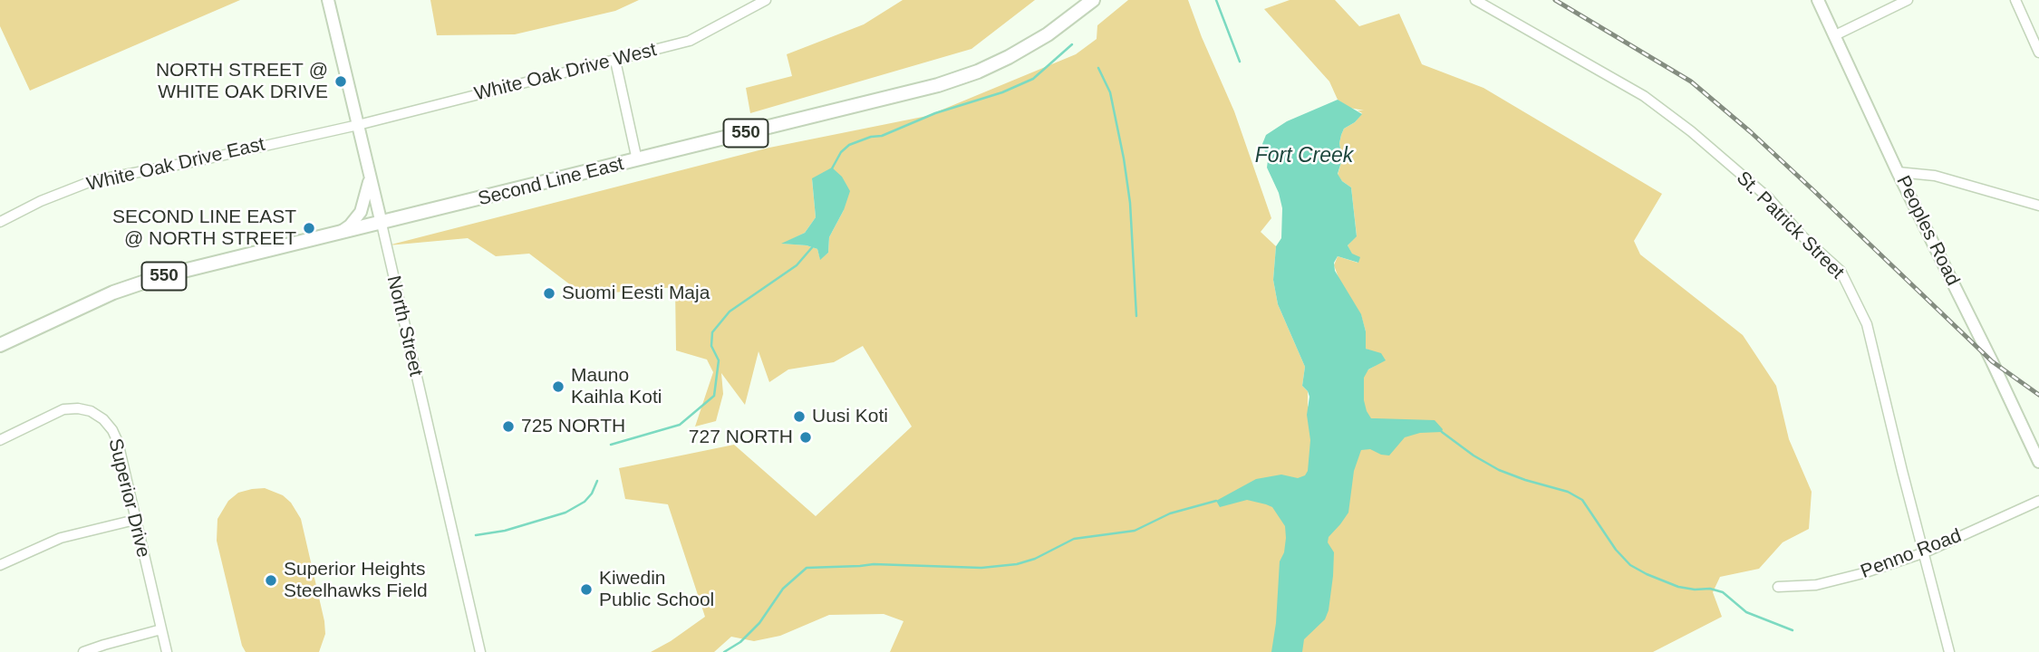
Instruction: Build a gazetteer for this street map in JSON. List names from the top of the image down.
{
  "streets": {
    "highway": ["550", "Second Line East"],
    "main road": ["Peoples Road", "North Street"],
    "street": [
      "White Oak Drive West",
      "White Oak Drive East",
      "St. Patrick Street",
      "Superior Drive",
      "Penno Road"
    ]
  },
  "crossings": [
    ["White Oak Drive West", "White Oak Drive East"],
    ["White Oak Drive West", "North Street"],
    ["White Oak Drive East", "North Street"],
    ["Second Line East", "North Street"],
    ["St. Patrick Street", "Penno Road"]
  ],
  "water": ["Fort Creek"],
  "places": [
    "NORTH STREET @ WHITE OAK DRIVE",
    "SECOND LINE EAST @ NORTH STREET",
    "Suomi Eesti Maja",
    "Mauno Kaihla Koti",
    "Uusi Koti",
    "725 NORTH",
    "727 NORTH",
    "Superior Heights Steelhawks Field",
    "Kiwedin Public School"
  ]
}
